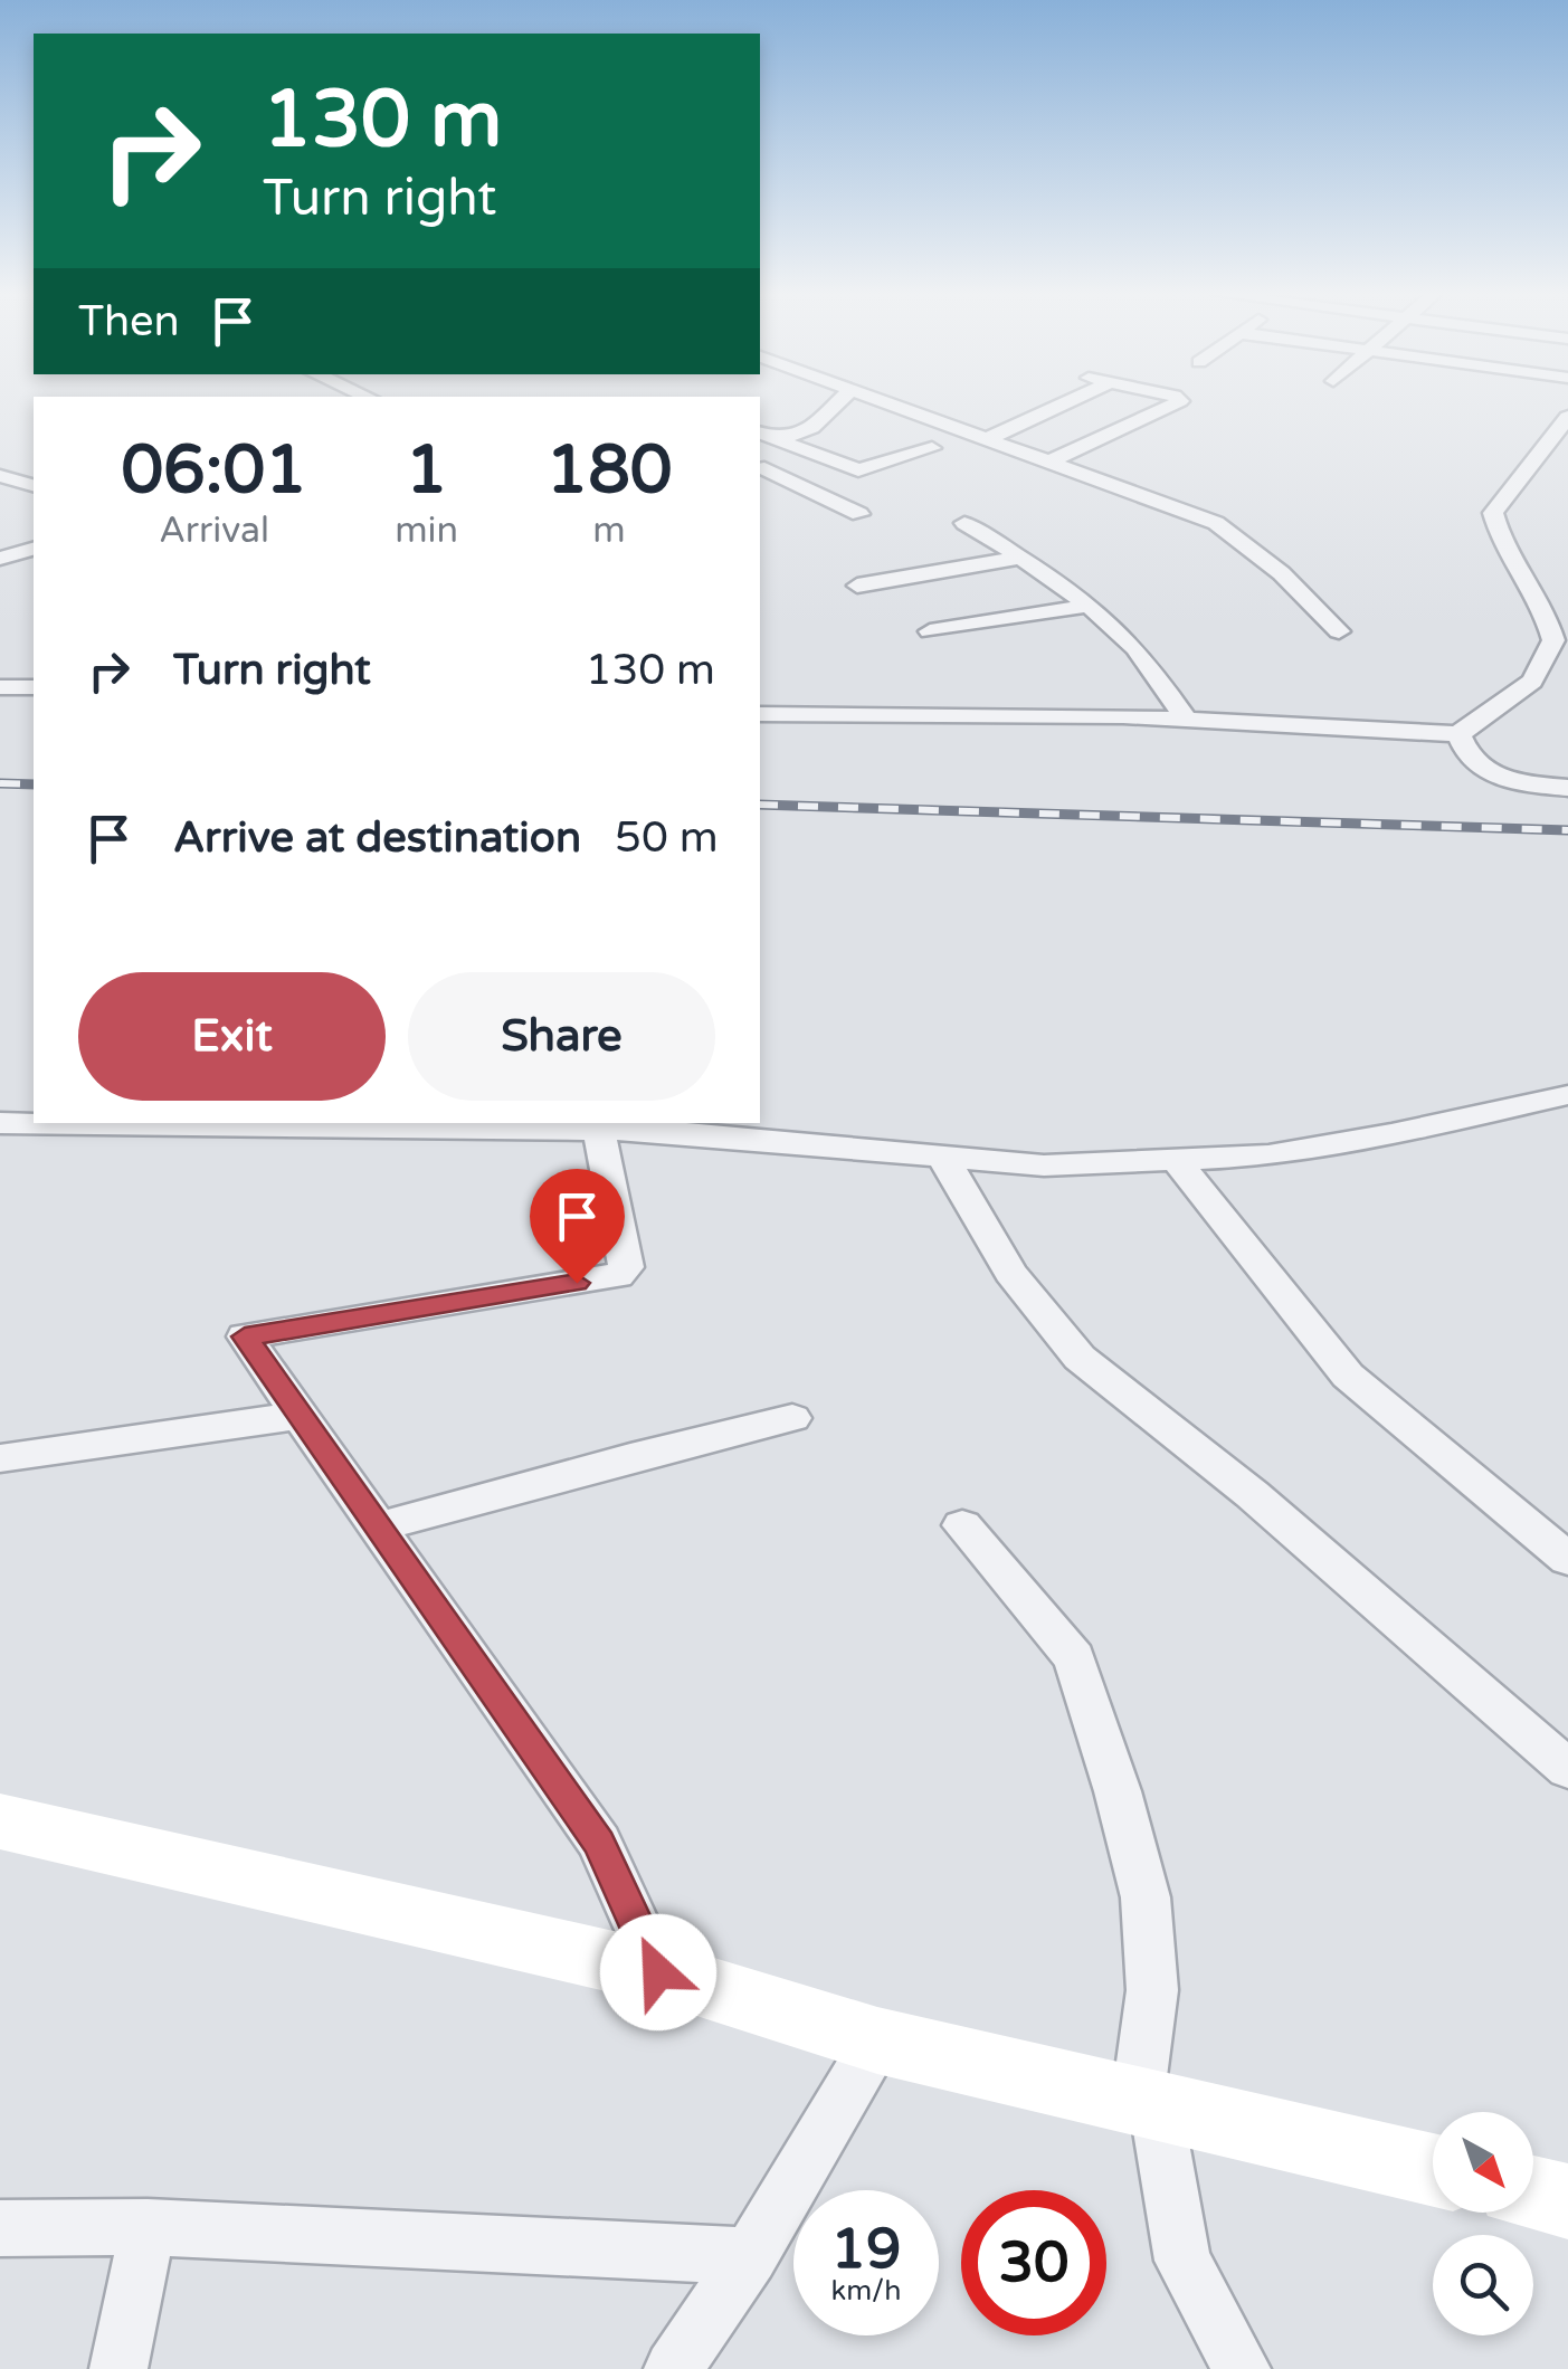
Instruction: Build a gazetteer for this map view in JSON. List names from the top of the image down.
{
  "north": "bottom right",
  "page": {
    "turn": ["130 m", "Turn right"],
    "then": "Then",
    "eta": [
      "06:01",
      "Arrival",
      "1",
      "min",
      "180",
      "m"
    ],
    "list": [
      {
        "name": "Turn right",
        "value": "130 m"
      },
      {
        "name": "Arrive at destination",
        "value": "50 m"
      }
    ],
    "buttons": ["Exit", "Share"],
    "speed": "19 km/h",
    "limit": "30"
  }
}
